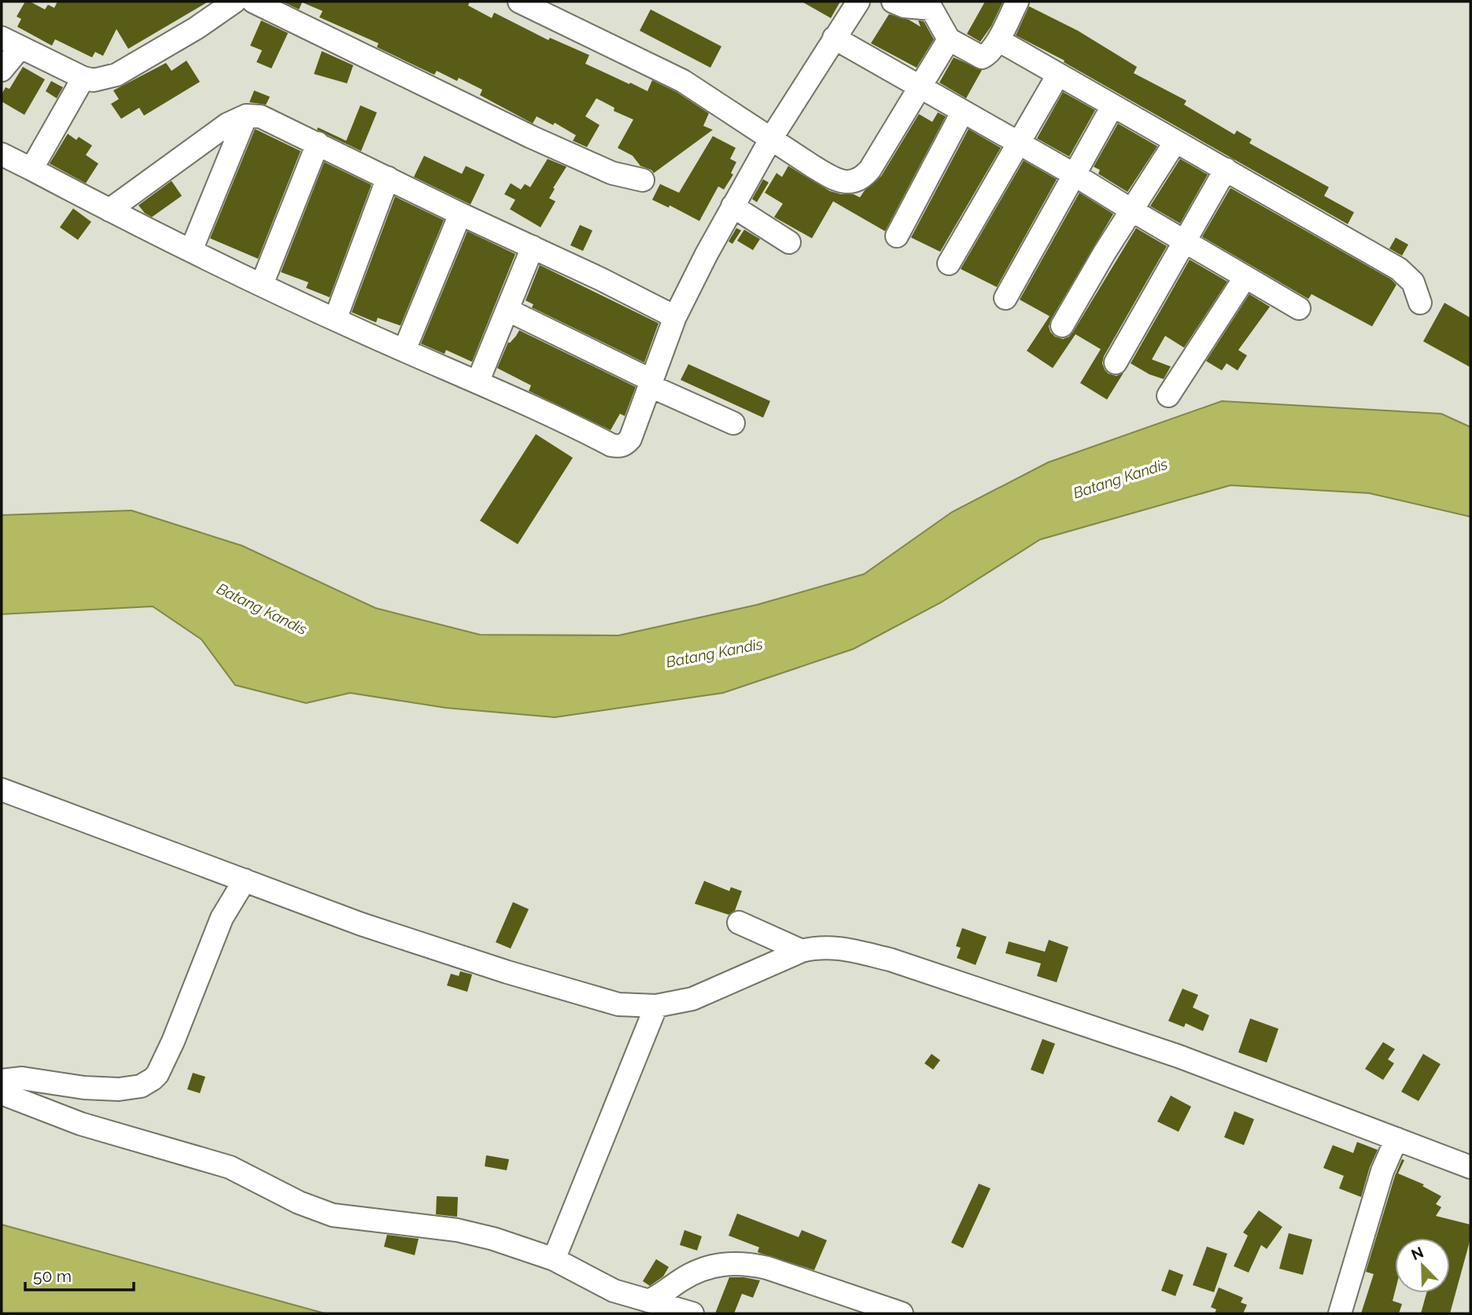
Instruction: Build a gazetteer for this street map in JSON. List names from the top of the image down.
{
  "water": ["Batang Kandis"],
  "scale_bar": "50 m",
  "north": "top left"
}
